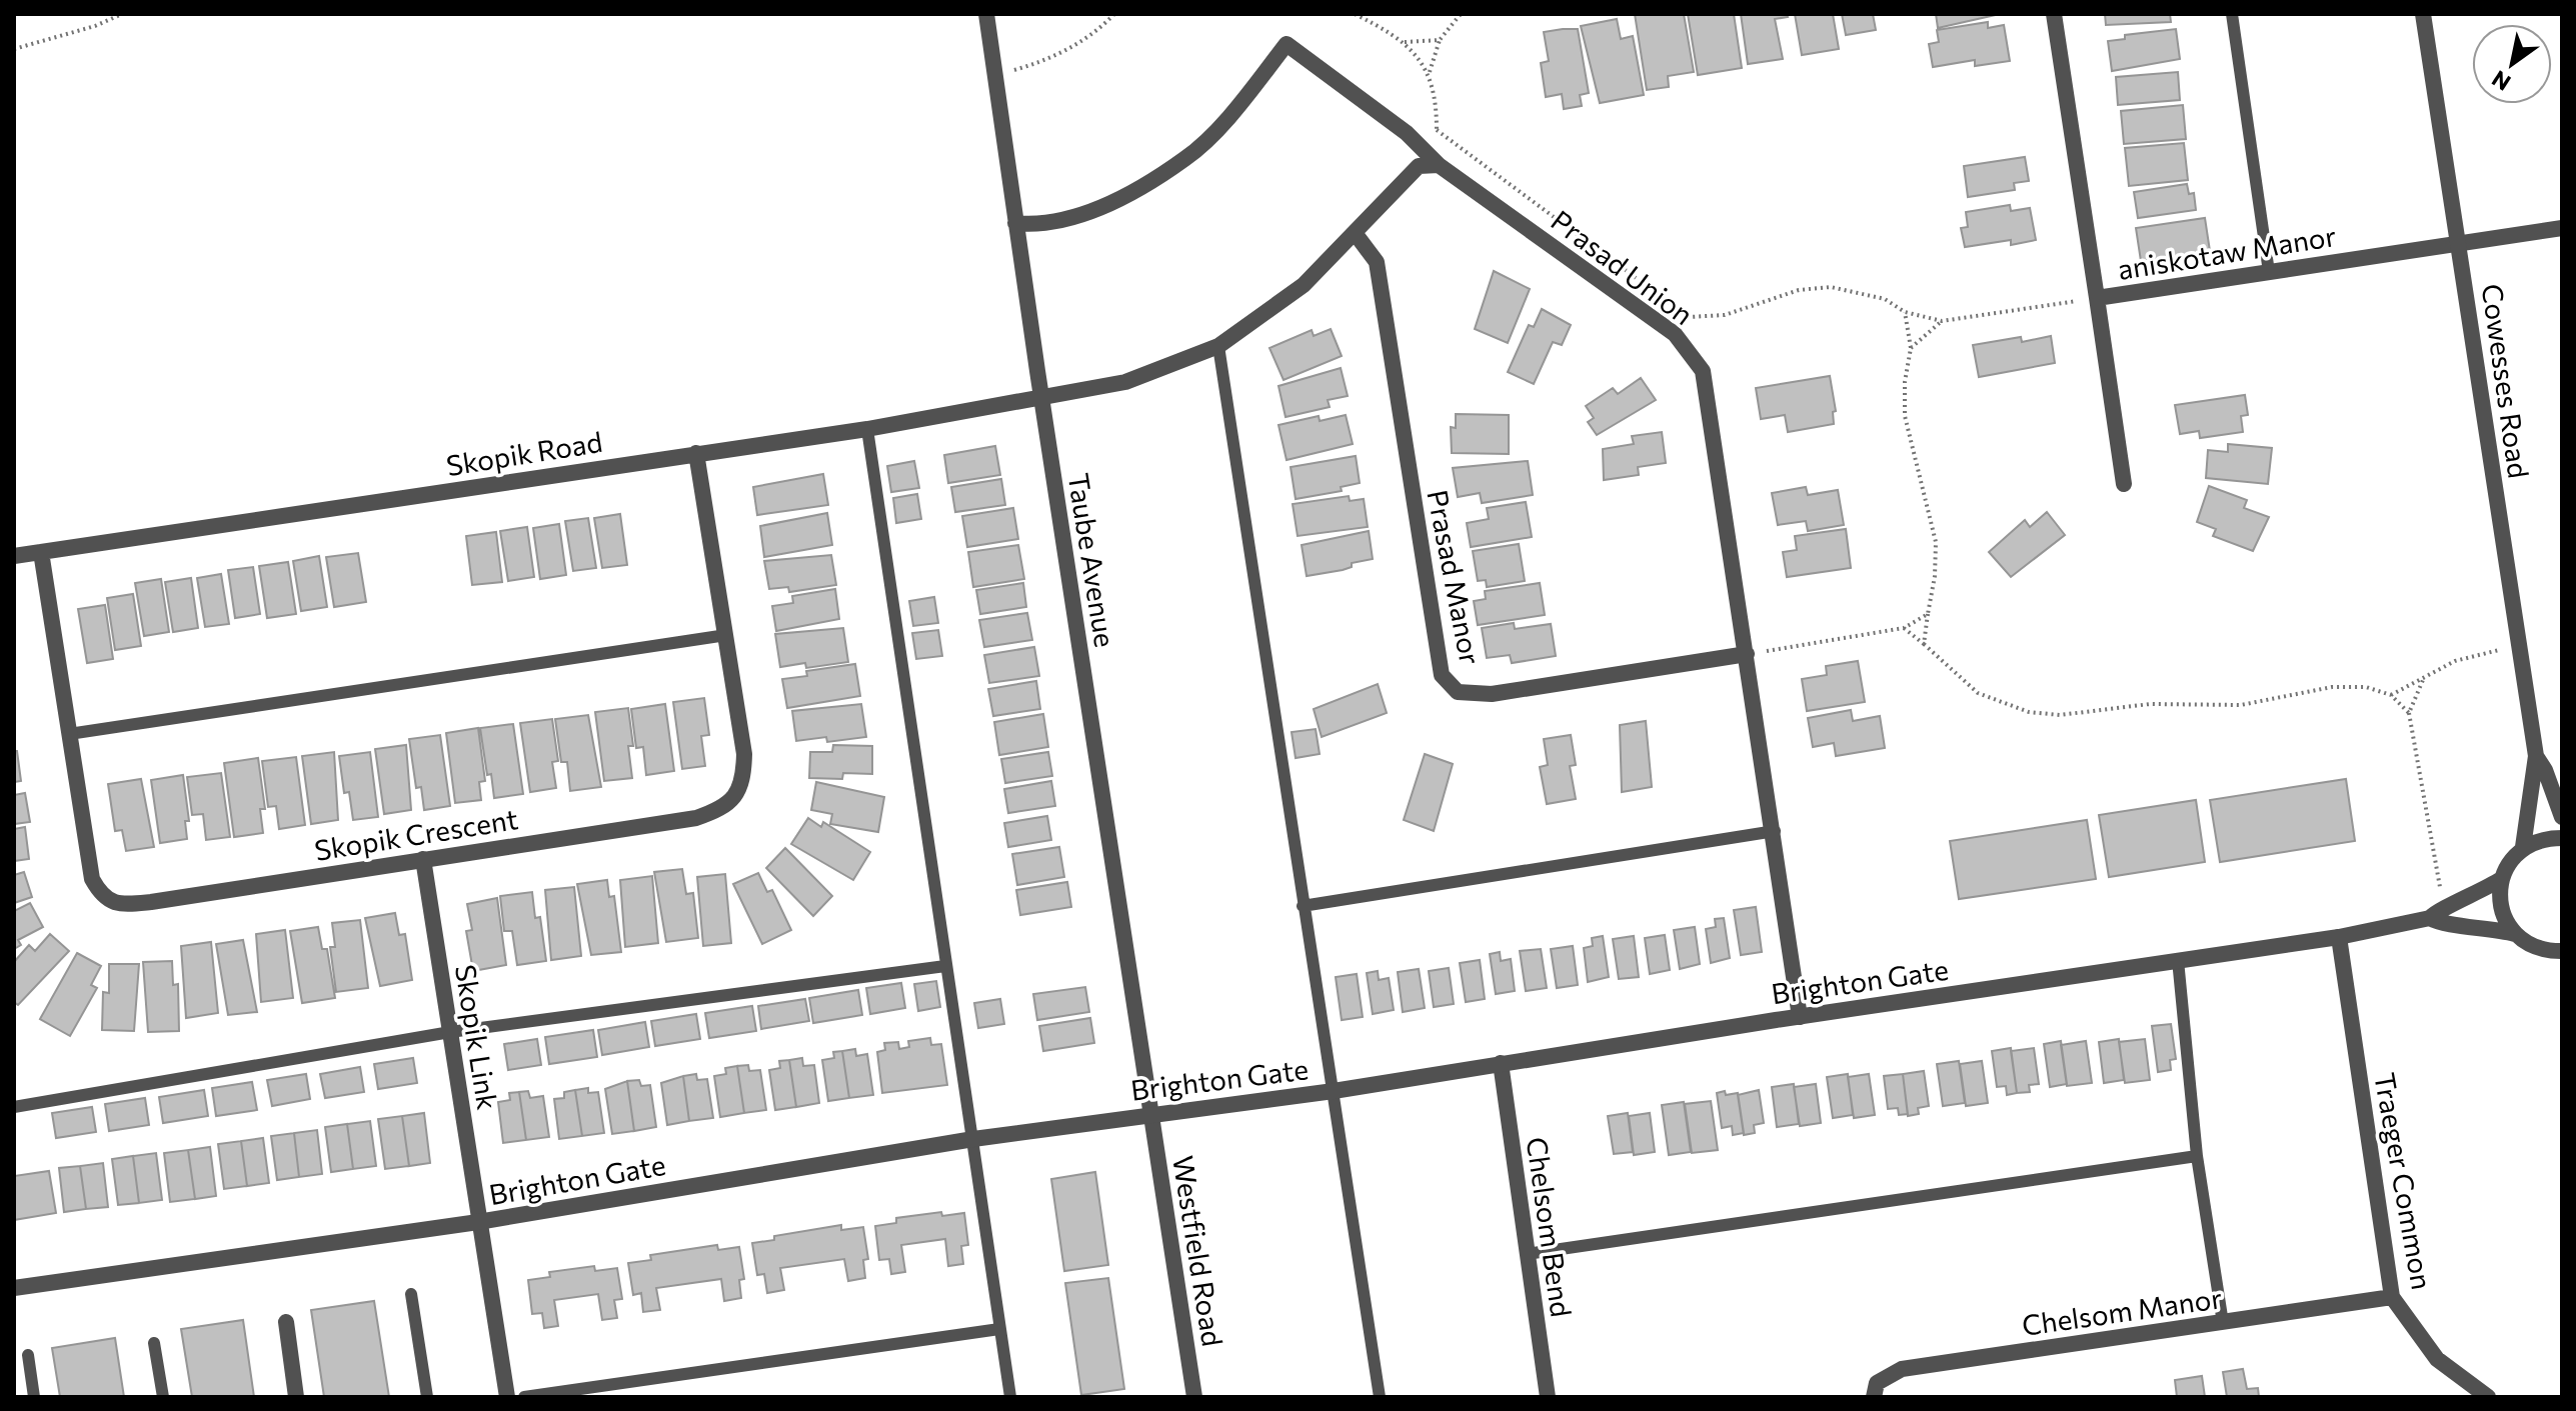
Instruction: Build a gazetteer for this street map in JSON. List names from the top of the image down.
{
  "streets": {
    "street": [
      "aniskotaw Manor",
      "Prasad Union",
      "Cowesses Road",
      "Skopik Road",
      "Taube Avenue",
      "Prasad Manor",
      "Skopik Crescent",
      "Brighton Gate",
      "Skopik Link",
      "Traeger Common",
      "Chelsom Bend",
      "Westfield Road",
      "Chelsom Manor"
    ]
  },
  "crossings": [
    ["aniskotaw Manor", "Cowesses Road"],
    ["Prasad Union", "Taube Avenue"],
    ["Prasad Union", "Prasad Manor"],
    ["Prasad Union", "Brighton Gate"],
    ["Skopik Road", "Taube Avenue"],
    ["Skopik Road", "Skopik Crescent"],
    ["Taube Avenue", "Brighton Gate"],
    ["Taube Avenue", "Westfield Road"],
    ["Skopik Crescent", "Skopik Link"],
    ["Brighton Gate", "Skopik Link"],
    ["Brighton Gate", "Traeger Common"],
    ["Brighton Gate", "Chelsom Bend"],
    ["Brighton Gate", "Westfield Road"],
    ["Traeger Common", "Chelsom Manor"]
  ],
  "north": "bottom left"
}
